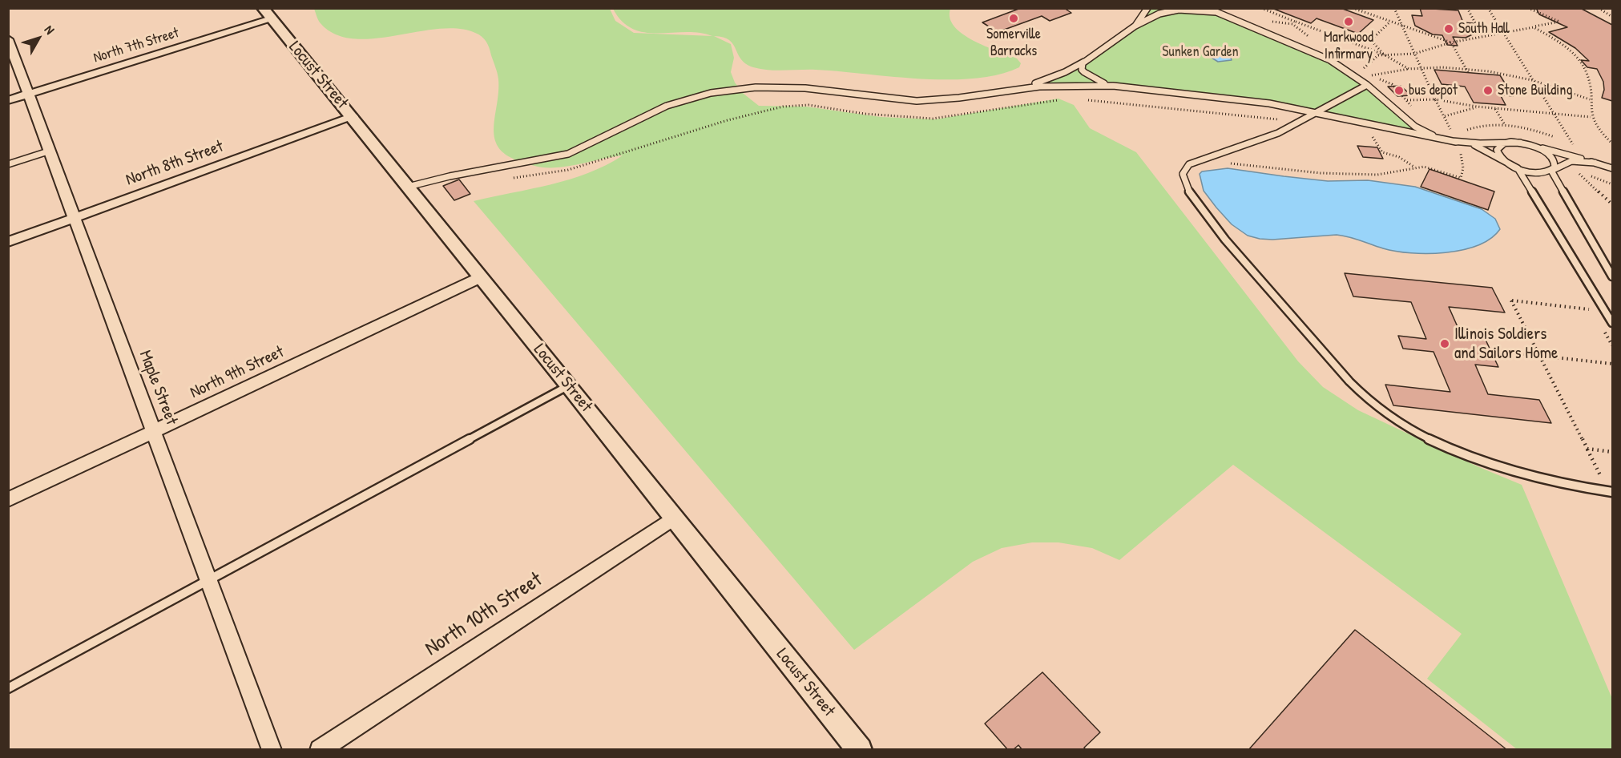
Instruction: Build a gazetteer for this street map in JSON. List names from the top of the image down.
{
  "streets": {
    "street": [
      "North 7th Street",
      "Locust Street",
      "North 8th Street",
      "North 9th Street",
      "Maple Street",
      "North 10th Street"
    ]
  },
  "crossings": [
    ["North 7th Street", "Locust Street"],
    ["North 7th Street", "Maple Street"],
    ["Locust Street", "North 8th Street"],
    ["Locust Street", "North 9th Street"],
    ["Locust Street", "North 10th Street"],
    ["North 8th Street", "Maple Street"],
    ["North 9th Street", "Maple Street"]
  ],
  "parks": ["Sunken Garden"],
  "places": [
    "Somerville Barracks",
    "Markwood Infirmary",
    "South Hall",
    "bus depot",
    "Stone Building",
    "Illinois Soldiers and Sailors Home"
  ],
  "north": "top right"
}
